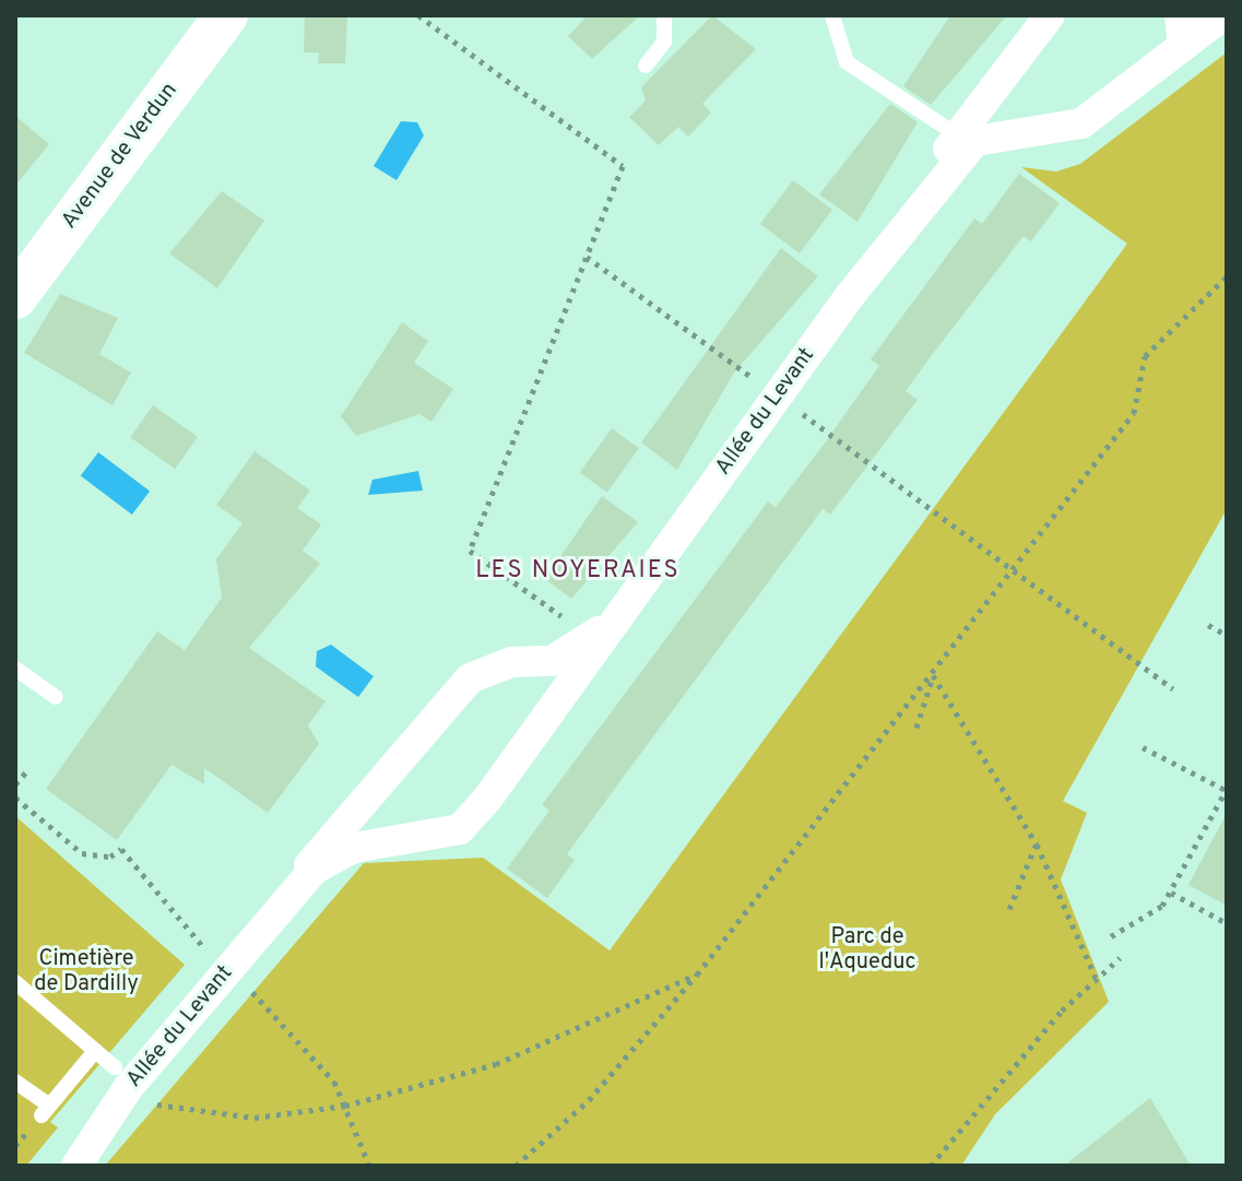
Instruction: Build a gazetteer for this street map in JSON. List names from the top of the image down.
{
  "streets": {
    "street": ["Avenue de Verdun", "Allée du Levant"]
  },
  "districts": ["LES NOYERAIES"],
  "parks": ["Parc de l'Aqueduc", "Cimetière de Dardilly"]
}
